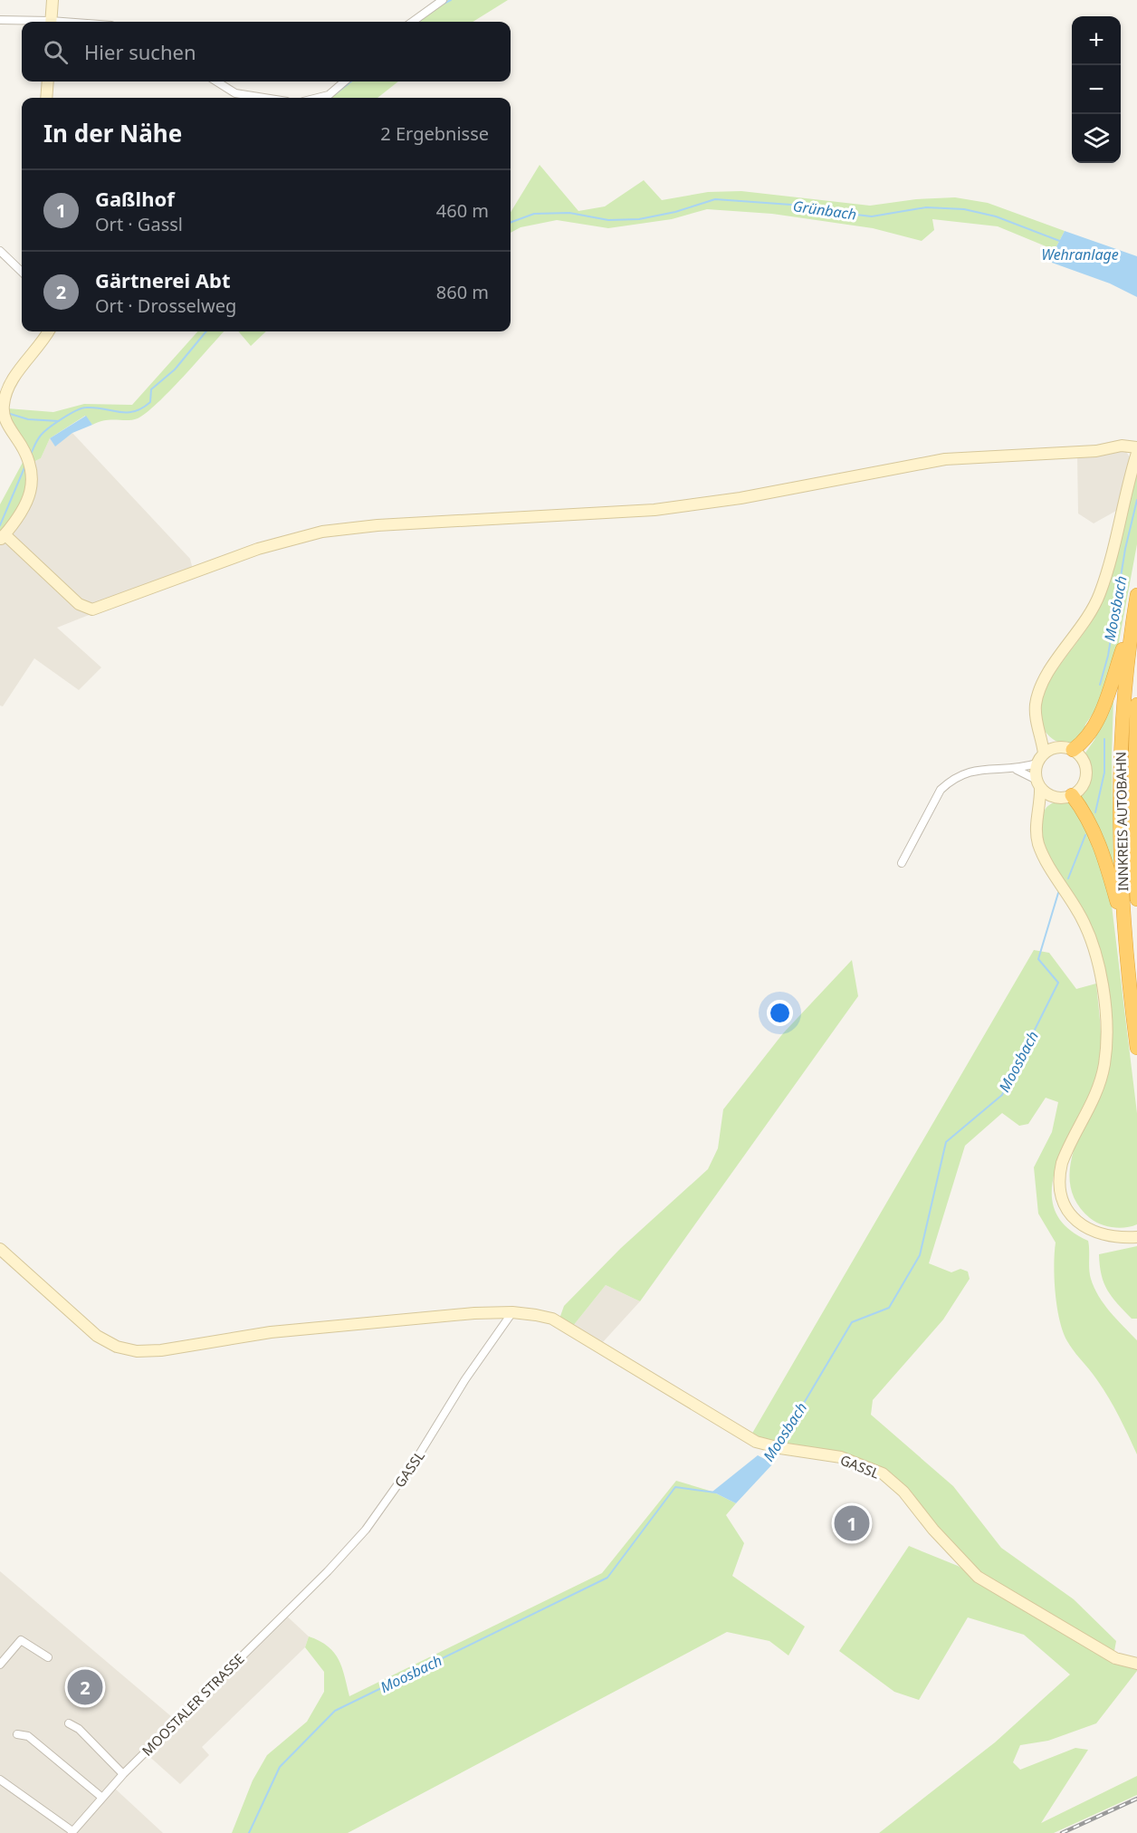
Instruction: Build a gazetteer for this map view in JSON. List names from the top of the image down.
{
  "streets": {
    "highway": ["INNKREIS AUTOBAHN"],
    "street": ["GASSL", "MOOSTALER STRASSE"]
  },
  "crossings": [
    ["GASSL", "MOOSTALER STRASSE"]
  ],
  "water": ["Grünbach", "Wehranlage", "Moosbach"],
  "page": {
    "map_buttons": ["+", "−"],
    "search": "Hier suchen",
    "heading": ["In der Nähe", "2 Ergebnisse"],
    "list": [
      {
        "mark": "1",
        "name": "Gaßlhof",
        "note": "Ort · Gassl",
        "value": "460 m"
      },
      {
        "mark": "2",
        "name": "Gärtnerei Abt",
        "note": "Ort · Drosselweg",
        "value": "860 m"
      }
    ],
    "pins": ["1", "2"]
  }
}
